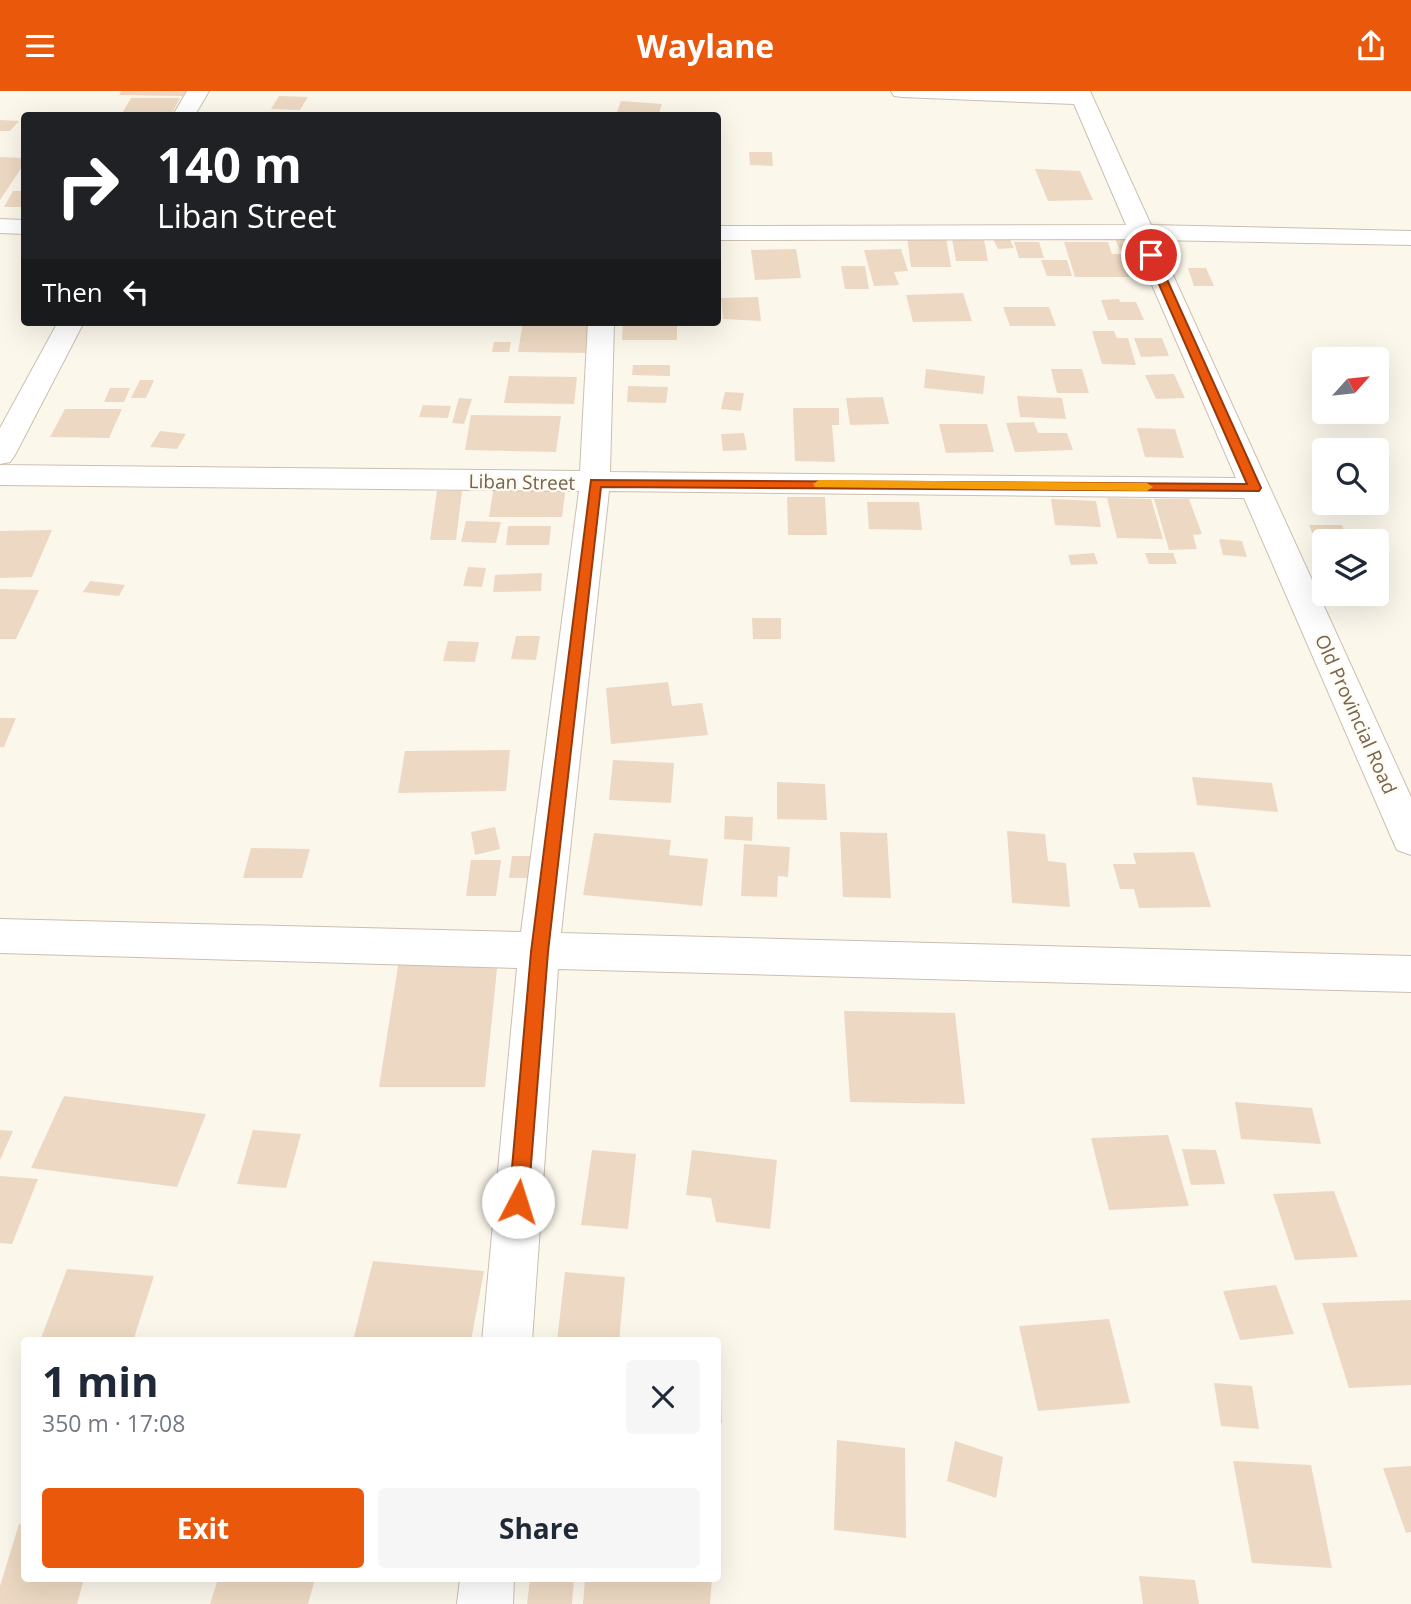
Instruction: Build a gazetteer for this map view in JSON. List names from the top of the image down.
{
  "streets": {
    "street": ["Liban Street", "Old Provincial Road"]
  },
  "crossings": [
    ["Liban Street", "Old Provincial Road"]
  ],
  "north": "top right",
  "page": {
    "header": "Waylane",
    "turn": ["140 m", "Liban Street"],
    "then": "Then",
    "heading": ["1 min", "350 m · 17:08"],
    "buttons": ["Exit", "Share"]
  }
}
